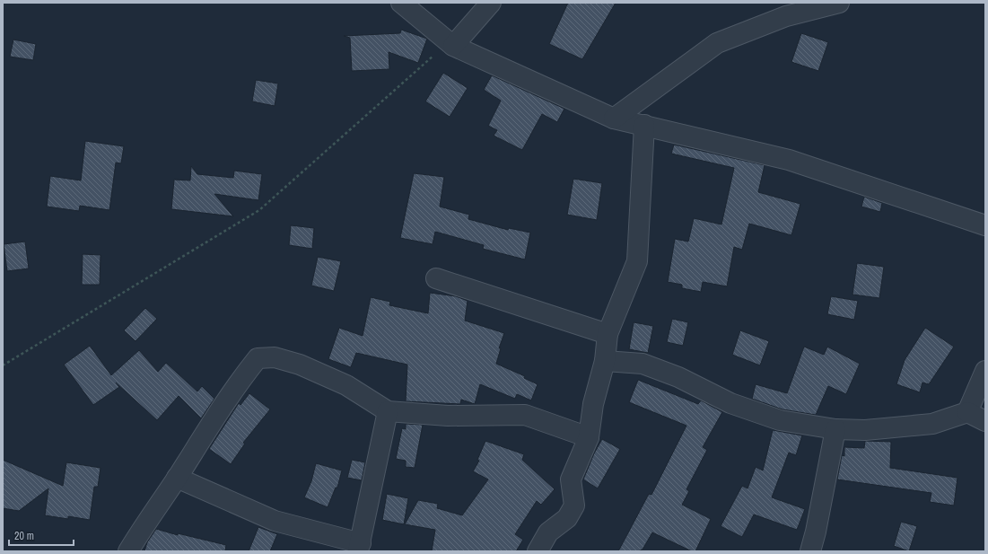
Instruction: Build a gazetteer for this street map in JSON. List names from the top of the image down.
{
  "scale_bar": "20 m"
}
